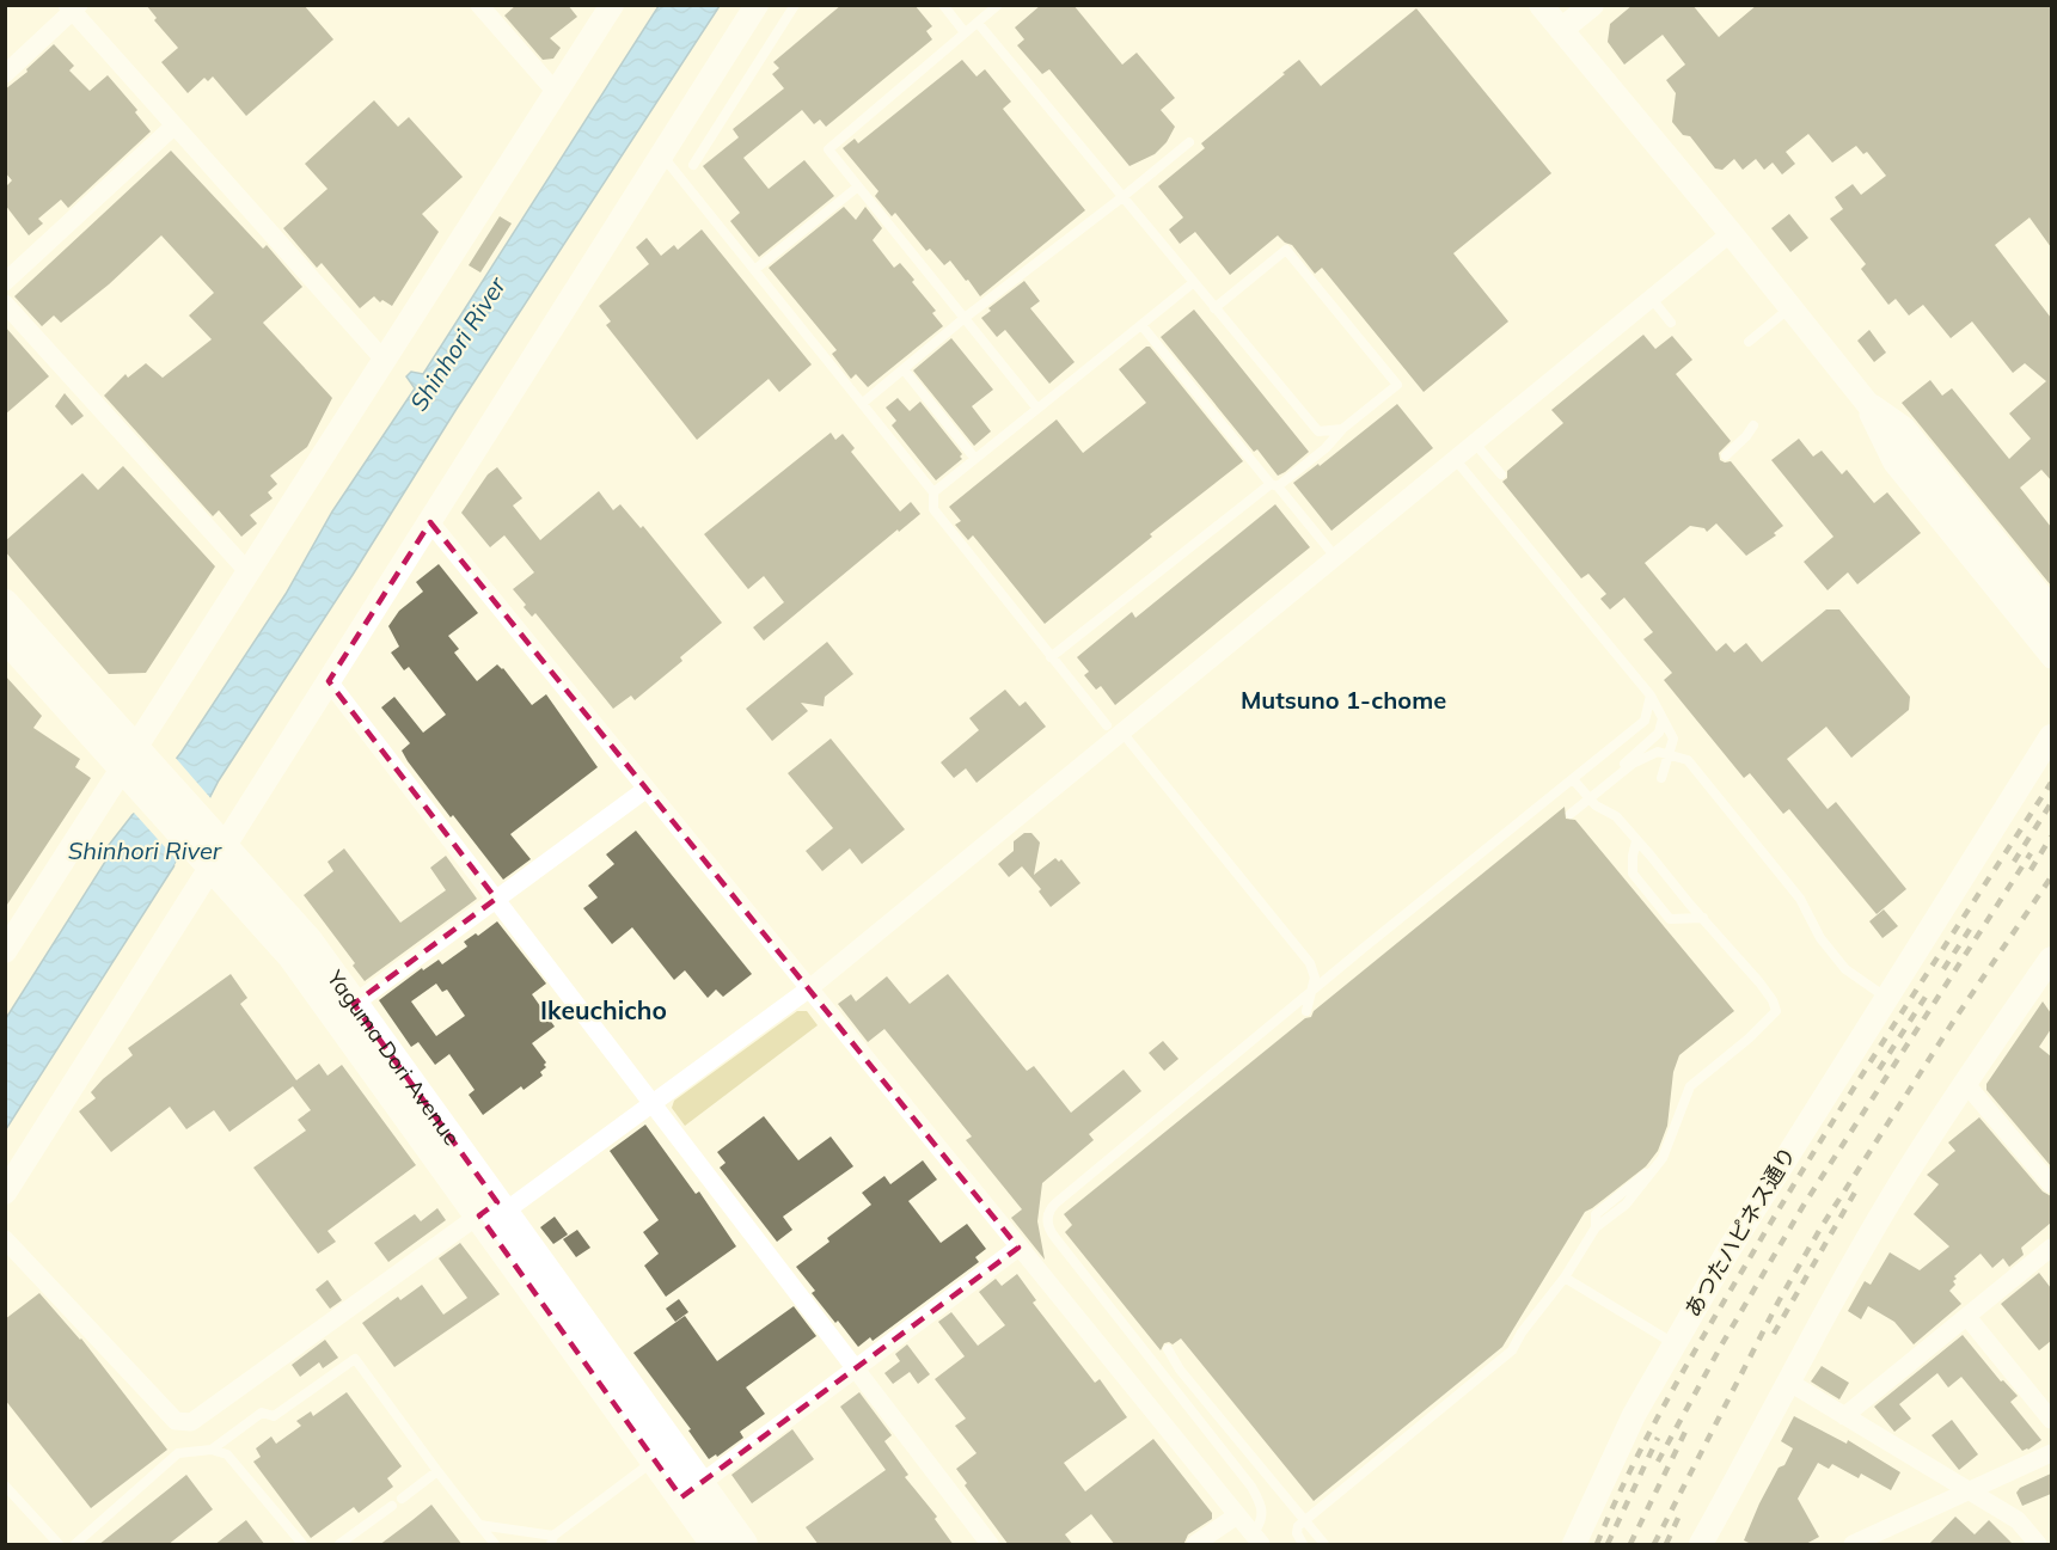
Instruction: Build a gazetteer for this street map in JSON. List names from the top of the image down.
{
  "streets": {
    "main road": ["Yaguma Dori Avenue"],
    "street": ["あつたハピネス通り"]
  },
  "districts": ["Mutsuno 1-chome", "Ikeuchicho"],
  "water": ["Shinhori River"]
}
